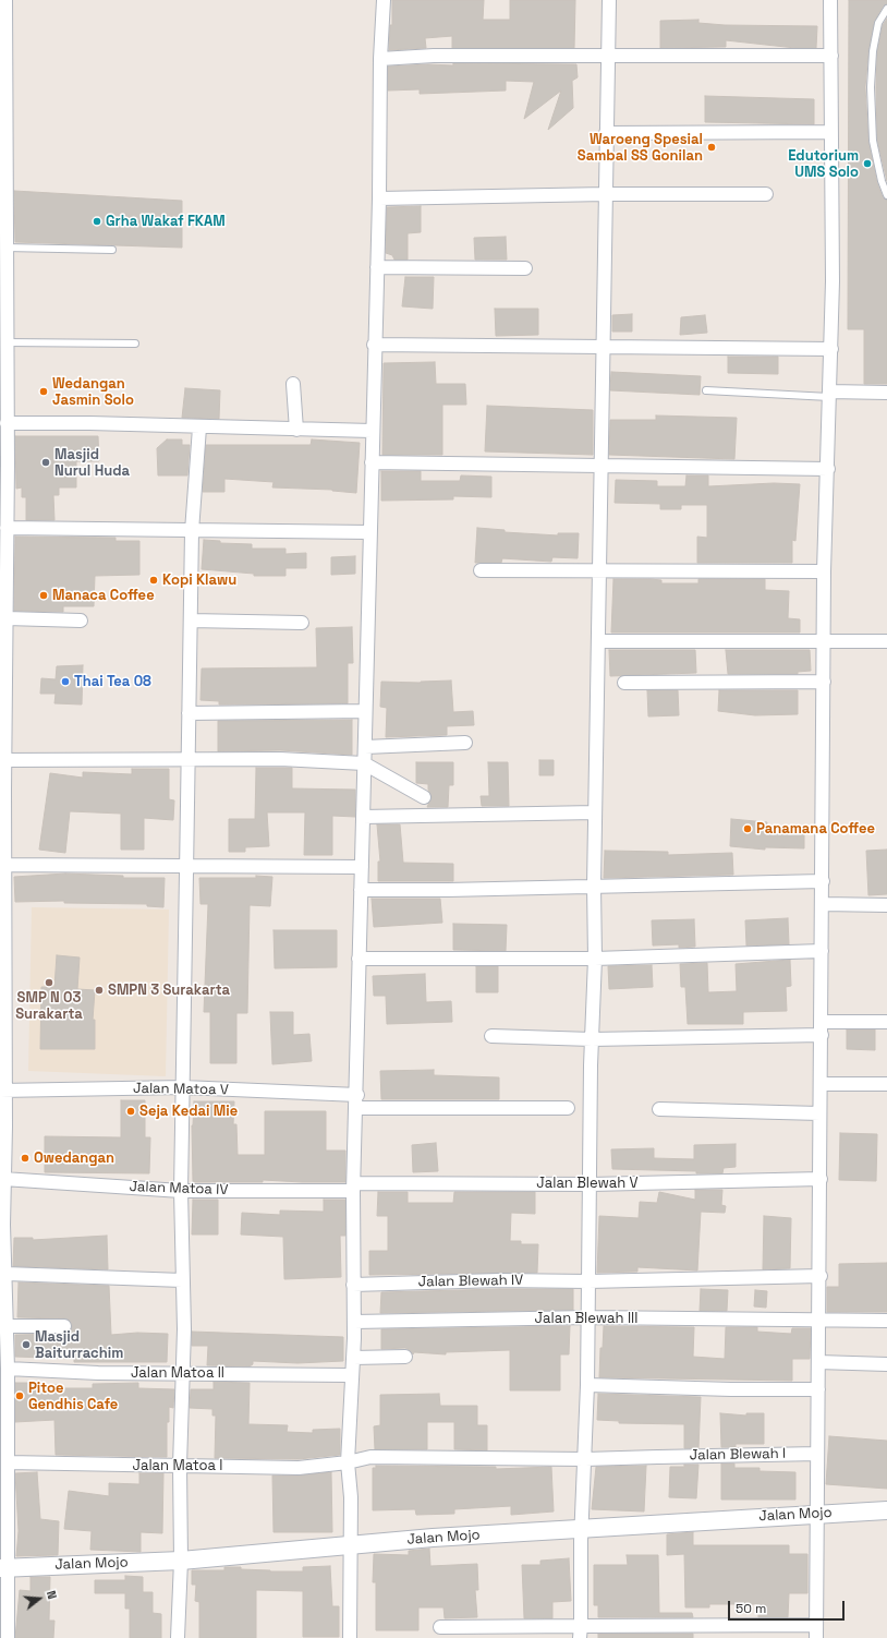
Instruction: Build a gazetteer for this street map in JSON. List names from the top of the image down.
{
  "streets": {
    "street": [
      "Jalan Matoa V",
      "Jalan Blewah V",
      "Jalan Matoa IV",
      "Jalan Blewah IV",
      "Jalan Blewah III",
      "Jalan Matoa II",
      "Jalan Blewah I",
      "Jalan Matoa I",
      "Jalan Mojo"
    ]
  },
  "crossings": [
    ["Jalan Blewah V", "Jalan Matoa IV"],
    ["Jalan Blewah I", "Jalan Matoa I"]
  ],
  "places": [
    "Waroeng Spesial Sambal SS Gonilan",
    "Edutorium UMS Solo",
    "Grha Wakaf FKAM",
    "Wedangan Jasmin Solo",
    "Masjid Nurul Huda",
    "Kopi Klawu",
    "Manaca Coffee",
    "Thai Tea 08",
    "Panamana Coffee",
    "SMP N 03 Surakarta",
    "SMPN 3 Surakarta",
    "Seja Kedai Mie",
    "Owedangan",
    "Masjid Baiturrachim",
    "Pitoe Gendhis Cafe"
  ],
  "scale_bar": "50 m",
  "north": "right"
}
